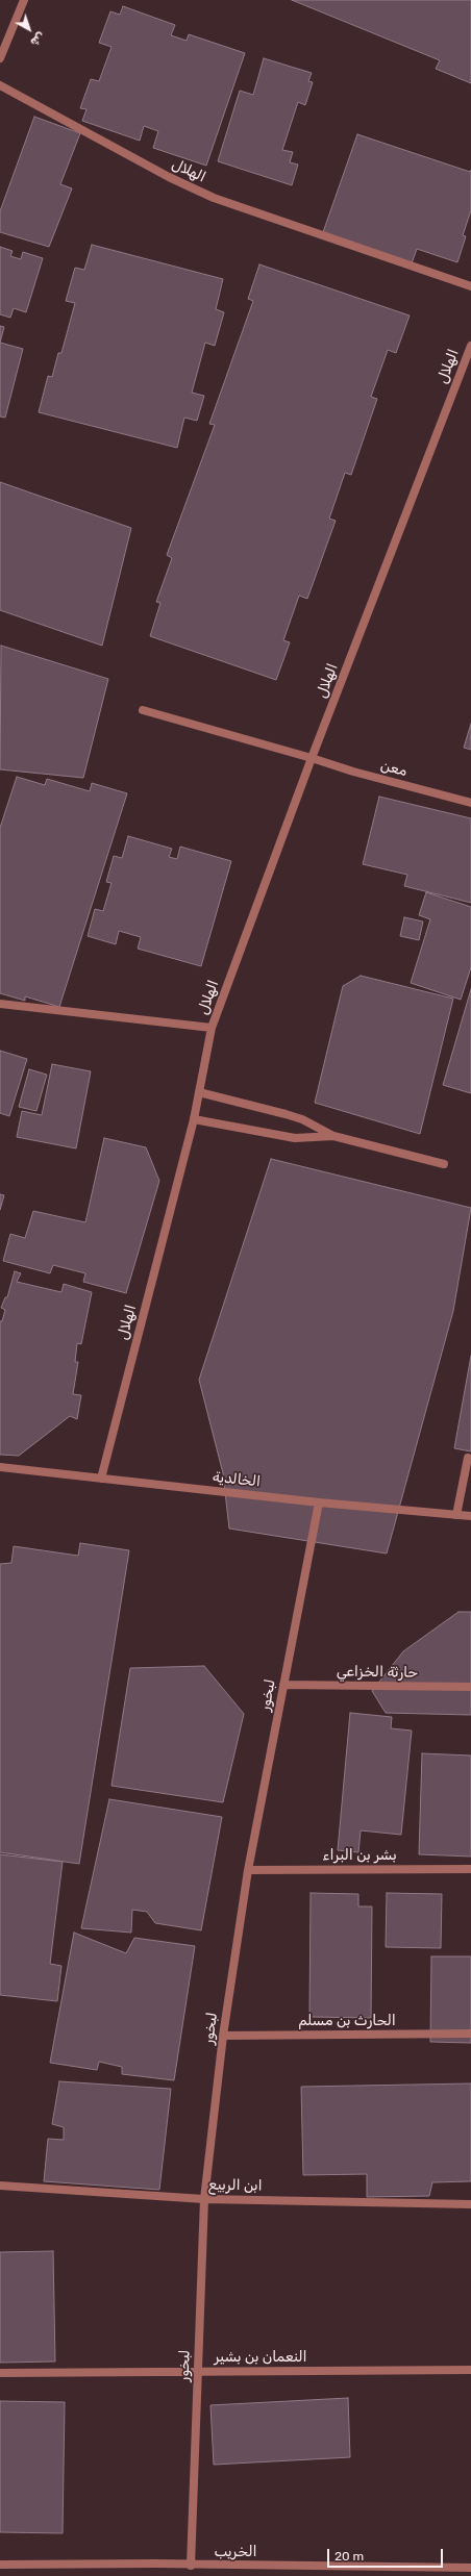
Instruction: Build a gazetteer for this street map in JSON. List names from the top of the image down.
{
  "streets": {
    "street": [
      "الهلال",
      "معن",
      "الخالدية",
      "حارثة الخزاعي",
      "لبخور",
      "بشر بن البراء",
      "الحارث بن مسلم",
      "ابن الربيع",
      "النعمان بن بشير",
      "الخريب"
    ]
  },
  "crossings": [
    ["الهلال", "معن"],
    ["الهلال", "الخالدية"],
    ["الخالدية", "لبخور"],
    ["حارثة الخزاعي", "لبخور"],
    ["لبخور", "بشر بن البراء"],
    ["لبخور", "الحارث بن مسلم"],
    ["لبخور", "ابن الربيع"],
    ["لبخور", "النعمان بن بشير"],
    ["لبخور", "الخريب"]
  ],
  "scale_bar": "20 m",
  "north": "bottom right"
}
